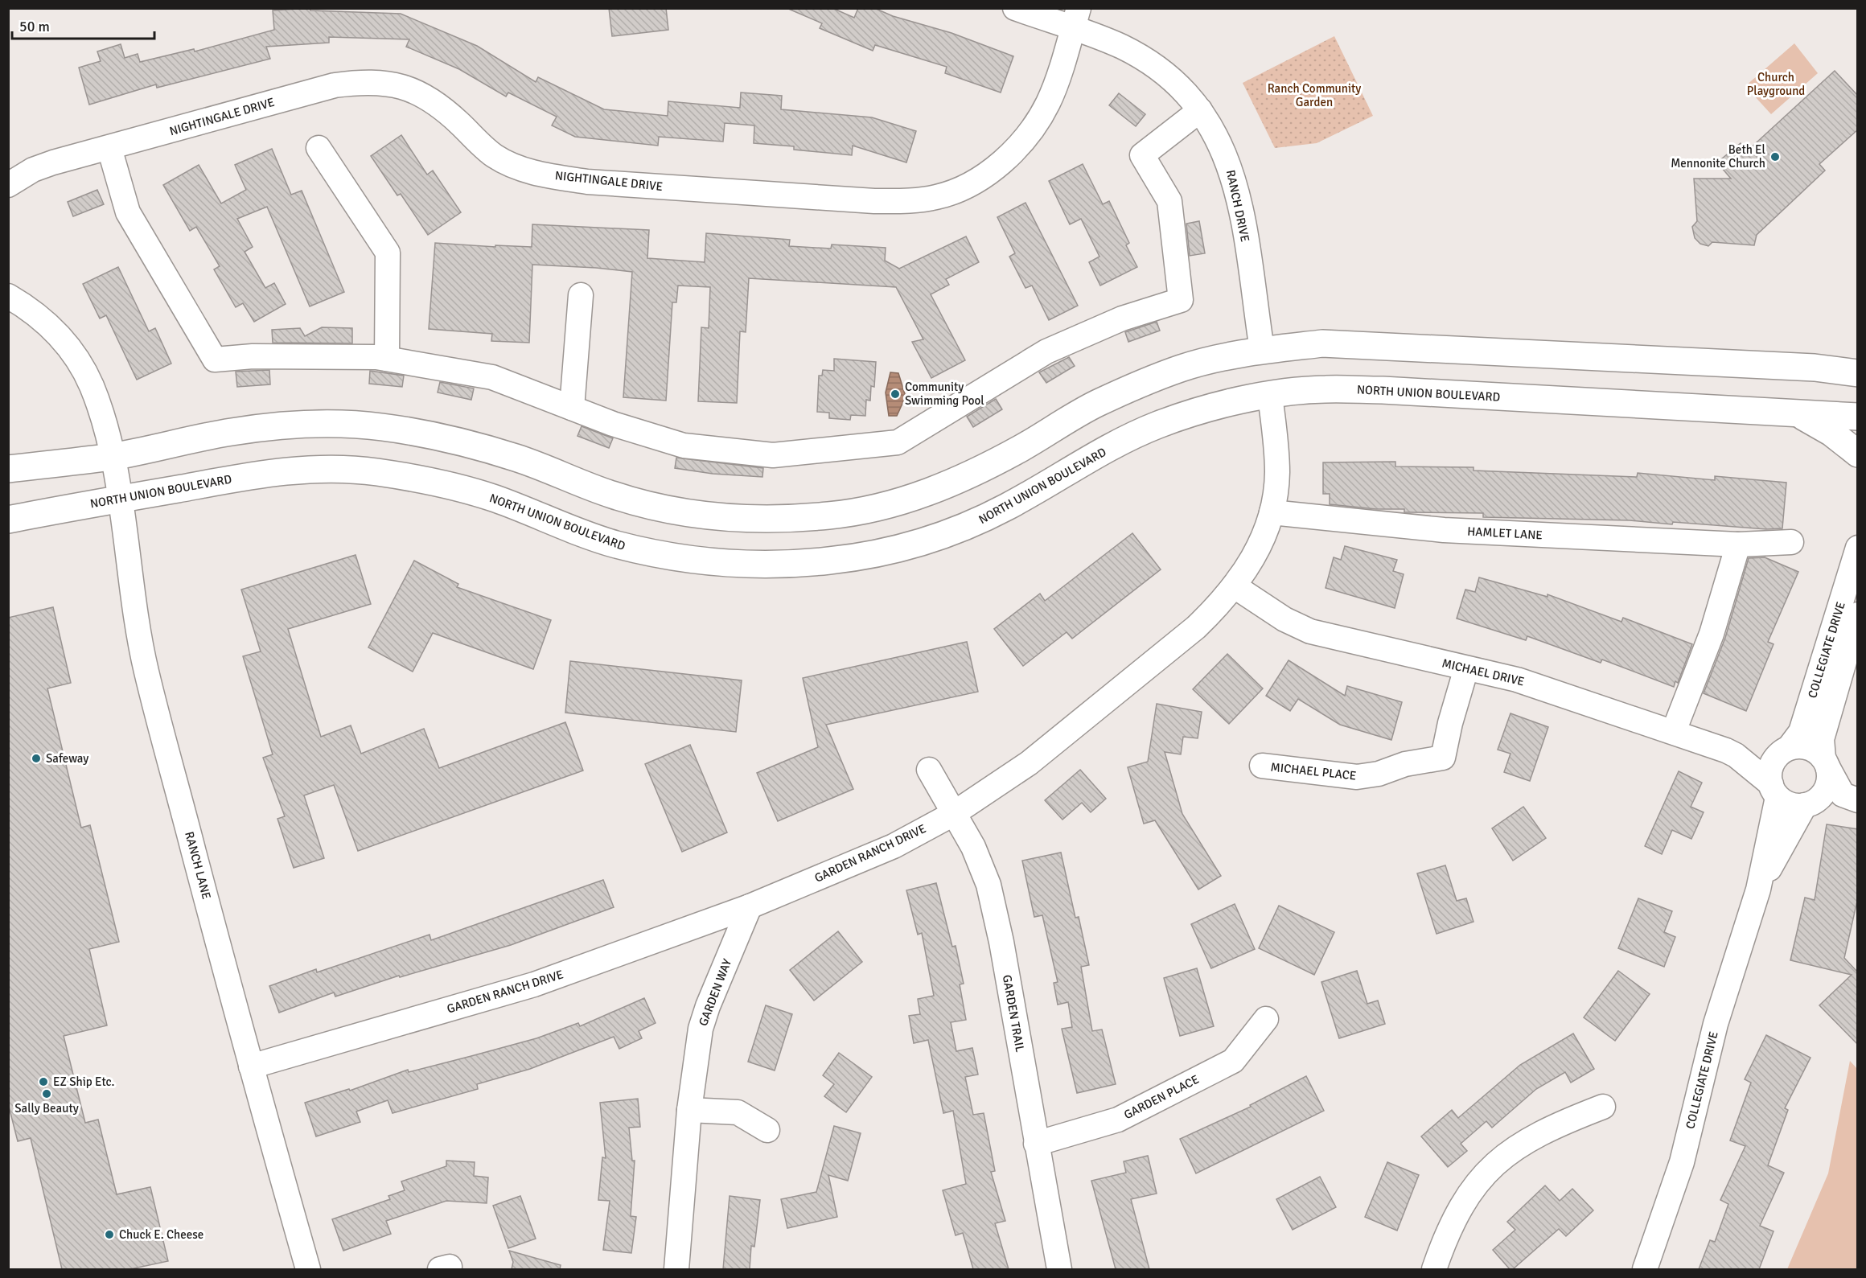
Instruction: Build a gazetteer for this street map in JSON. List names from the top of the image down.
{
  "streets": {
    "main road": ["NORTH UNION BOULEVARD"],
    "street": [
      "NIGHTINGALE DRIVE",
      "RANCH DRIVE",
      "HAMLET LANE",
      "COLLEGIATE DRIVE",
      "MICHAEL DRIVE",
      "MICHAEL PLACE",
      "GARDEN RANCH DRIVE",
      "RANCH LANE",
      "GARDEN WAY",
      "GARDEN TRAIL",
      "GARDEN PLACE"
    ]
  },
  "crossings": [
    ["NIGHTINGALE DRIVE", "RANCH DRIVE"],
    ["NORTH UNION BOULEVARD", "GARDEN RANCH DRIVE"],
    ["NORTH UNION BOULEVARD", "RANCH LANE"],
    ["HAMLET LANE", "GARDEN RANCH DRIVE"],
    ["COLLEGIATE DRIVE", "MICHAEL DRIVE"],
    ["MICHAEL DRIVE", "MICHAEL PLACE"],
    ["MICHAEL DRIVE", "GARDEN RANCH DRIVE"],
    ["GARDEN RANCH DRIVE", "RANCH LANE"],
    ["GARDEN RANCH DRIVE", "GARDEN WAY"],
    ["GARDEN RANCH DRIVE", "GARDEN TRAIL"],
    ["GARDEN TRAIL", "GARDEN PLACE"]
  ],
  "parks": ["Church Playground", "Ranch Community Garden"],
  "places": [
    "Beth El Mennonite Church",
    "Community Swimming Pool",
    "Safeway",
    "EZ Ship Etc.",
    "Sally Beauty",
    "Chuck E. Cheese"
  ],
  "scale_bar": "50 m"
}
